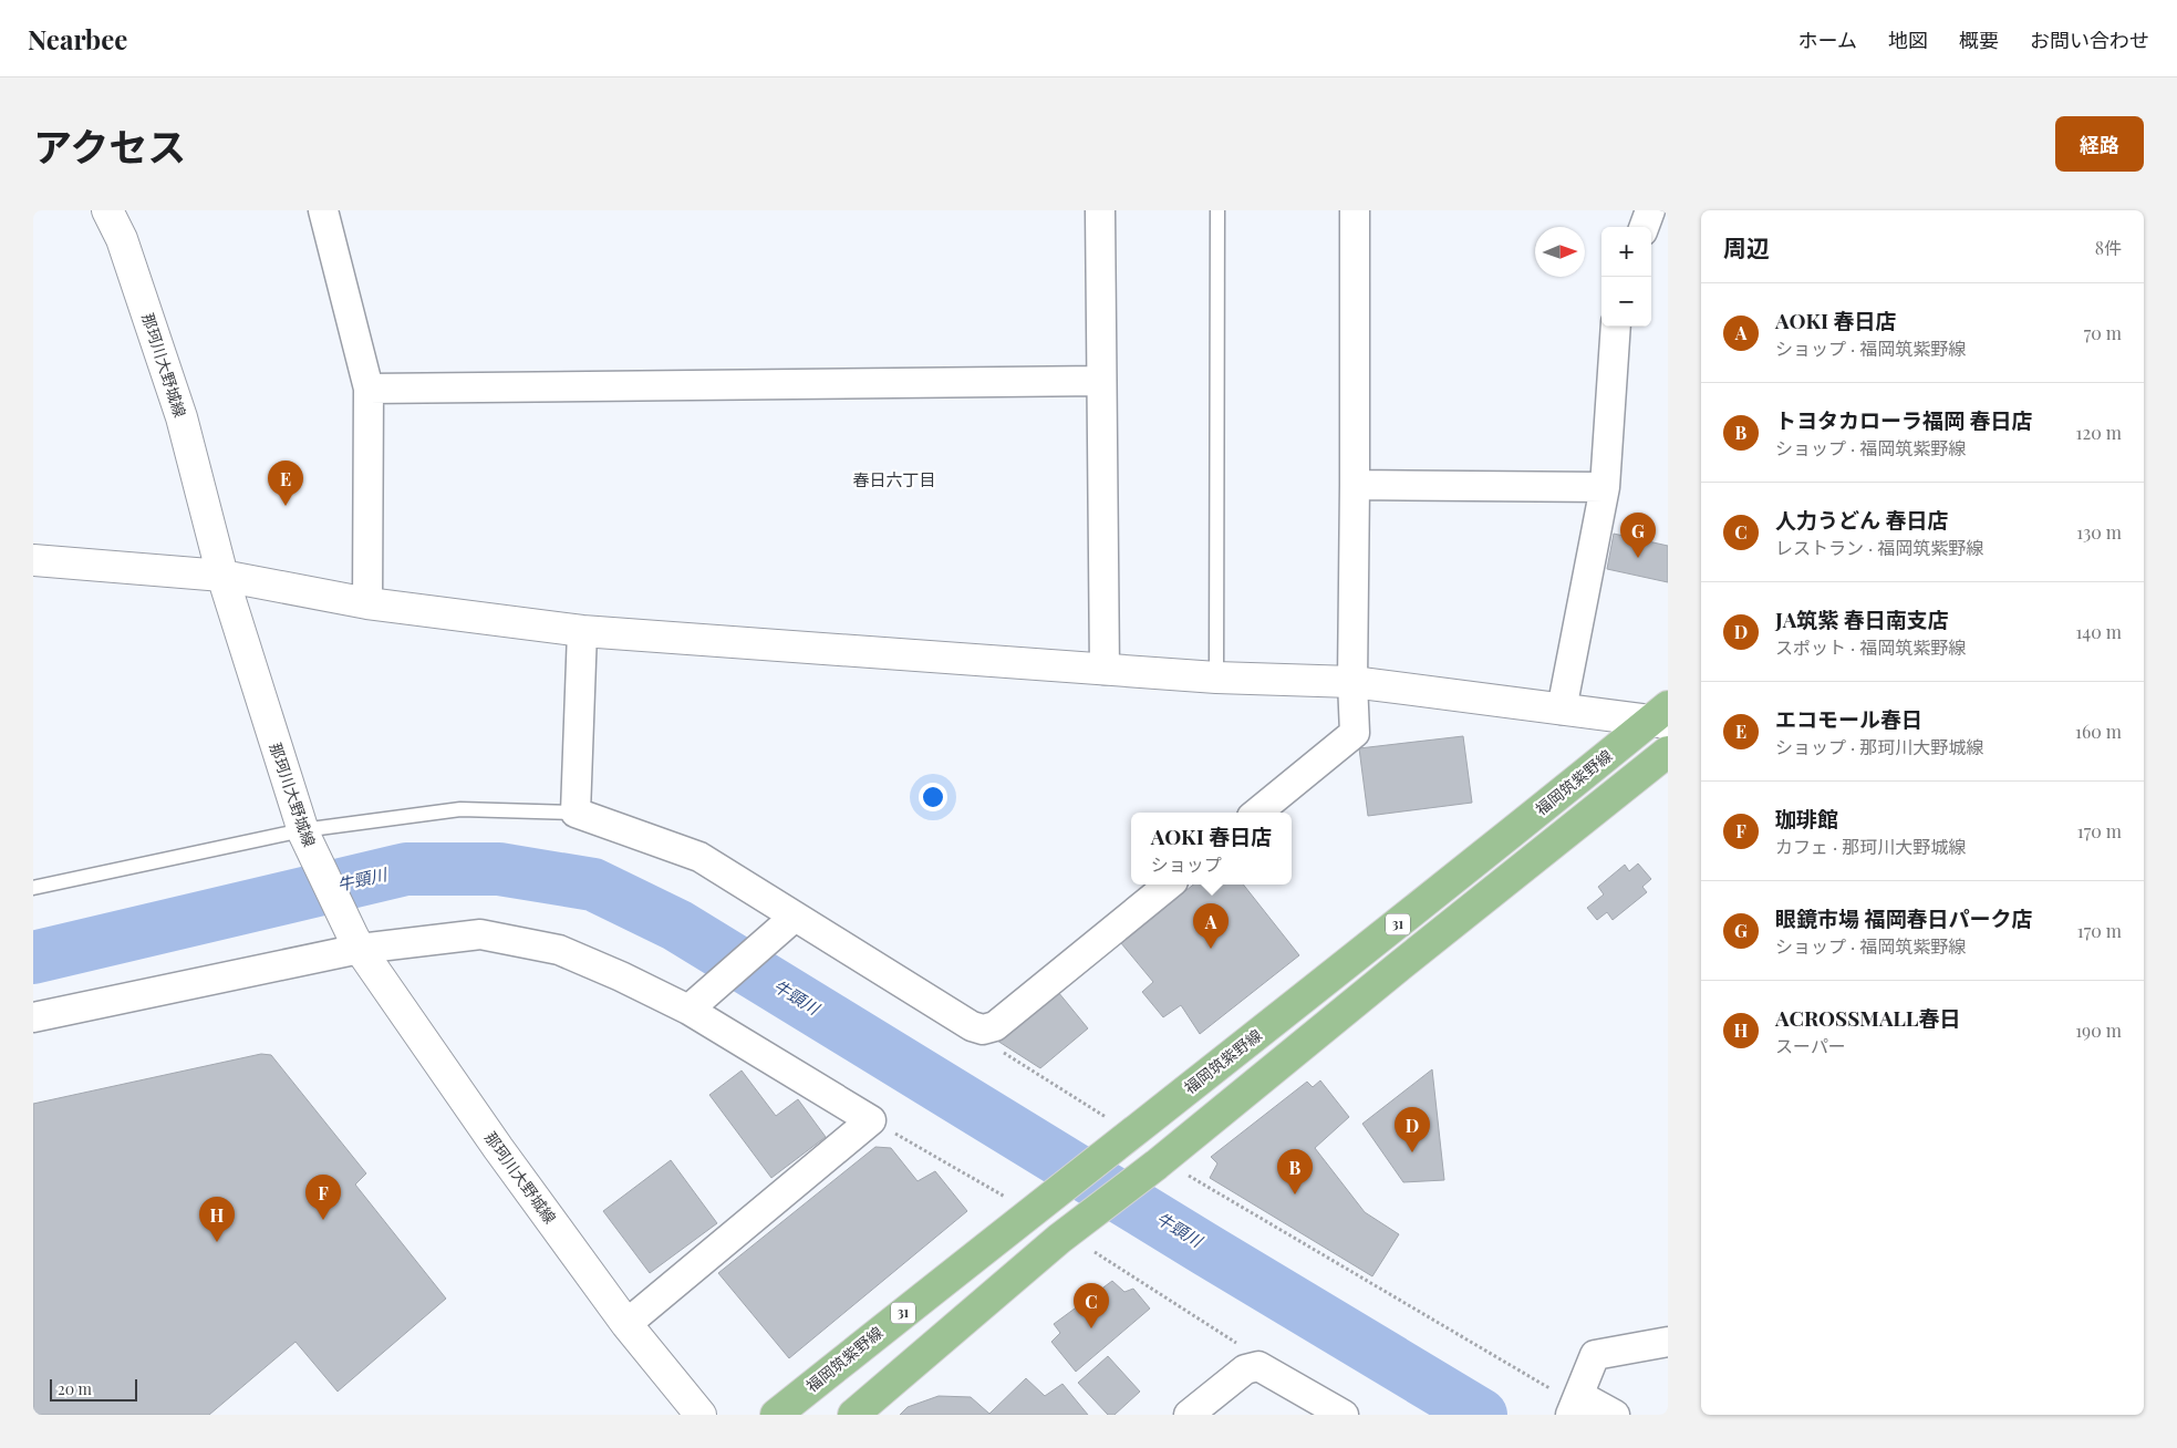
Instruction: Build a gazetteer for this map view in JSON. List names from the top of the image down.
{
  "streets": {
    "main road": ["福岡筑紫野線", "31"],
    "street": ["那珂川大野城線"]
  },
  "districts": ["春日六丁目"],
  "water": ["牛頸川"],
  "scale_bar": "20 m",
  "north": "right",
  "page": {
    "header": "Nearbee",
    "nav": [
      "ホーム",
      "地図",
      "概要",
      "お問い合わせ"
    ],
    "title": "アクセス",
    "buttons": "経路",
    "heading": ["周辺", "8件"],
    "map_buttons": ["+", "−"],
    "list": [
      {
        "mark": "A",
        "name": "AOKI 春日店",
        "note": "ショップ · 福岡筑紫野線",
        "value": "70 m"
      },
      {
        "mark": "B",
        "name": "トヨタカローラ福岡 春日店",
        "note": "ショップ · 福岡筑紫野線",
        "value": "120 m"
      },
      {
        "mark": "C",
        "name": "人力うどん 春日店",
        "note": "レストラン · 福岡筑紫野線",
        "value": "130 m"
      },
      {
        "mark": "D",
        "name": "JA筑紫 春日南支店",
        "note": "スポット · 福岡筑紫野線",
        "value": "140 m"
      },
      {
        "mark": "E",
        "name": "エコモール春日",
        "note": "ショップ · 那珂川大野城線",
        "value": "160 m"
      },
      {
        "mark": "F",
        "name": "珈琲館",
        "note": "カフェ · 那珂川大野城線",
        "value": "170 m"
      },
      {
        "mark": "G",
        "name": "眼鏡市場 福岡春日パーク店",
        "note": "ショップ · 福岡筑紫野線",
        "value": "170 m"
      },
      {
        "mark": "H",
        "name": "ACROSSMALL春日",
        "note": "スーパー",
        "value": "190 m"
      }
    ],
    "pins": [
      "E",
      "G",
      "A",
      "D",
      "B",
      "F",
      "H",
      "C"
    ],
    "popup": ["AOKI 春日店", "ショップ"],
    "scale": "20 m"
  }
}
